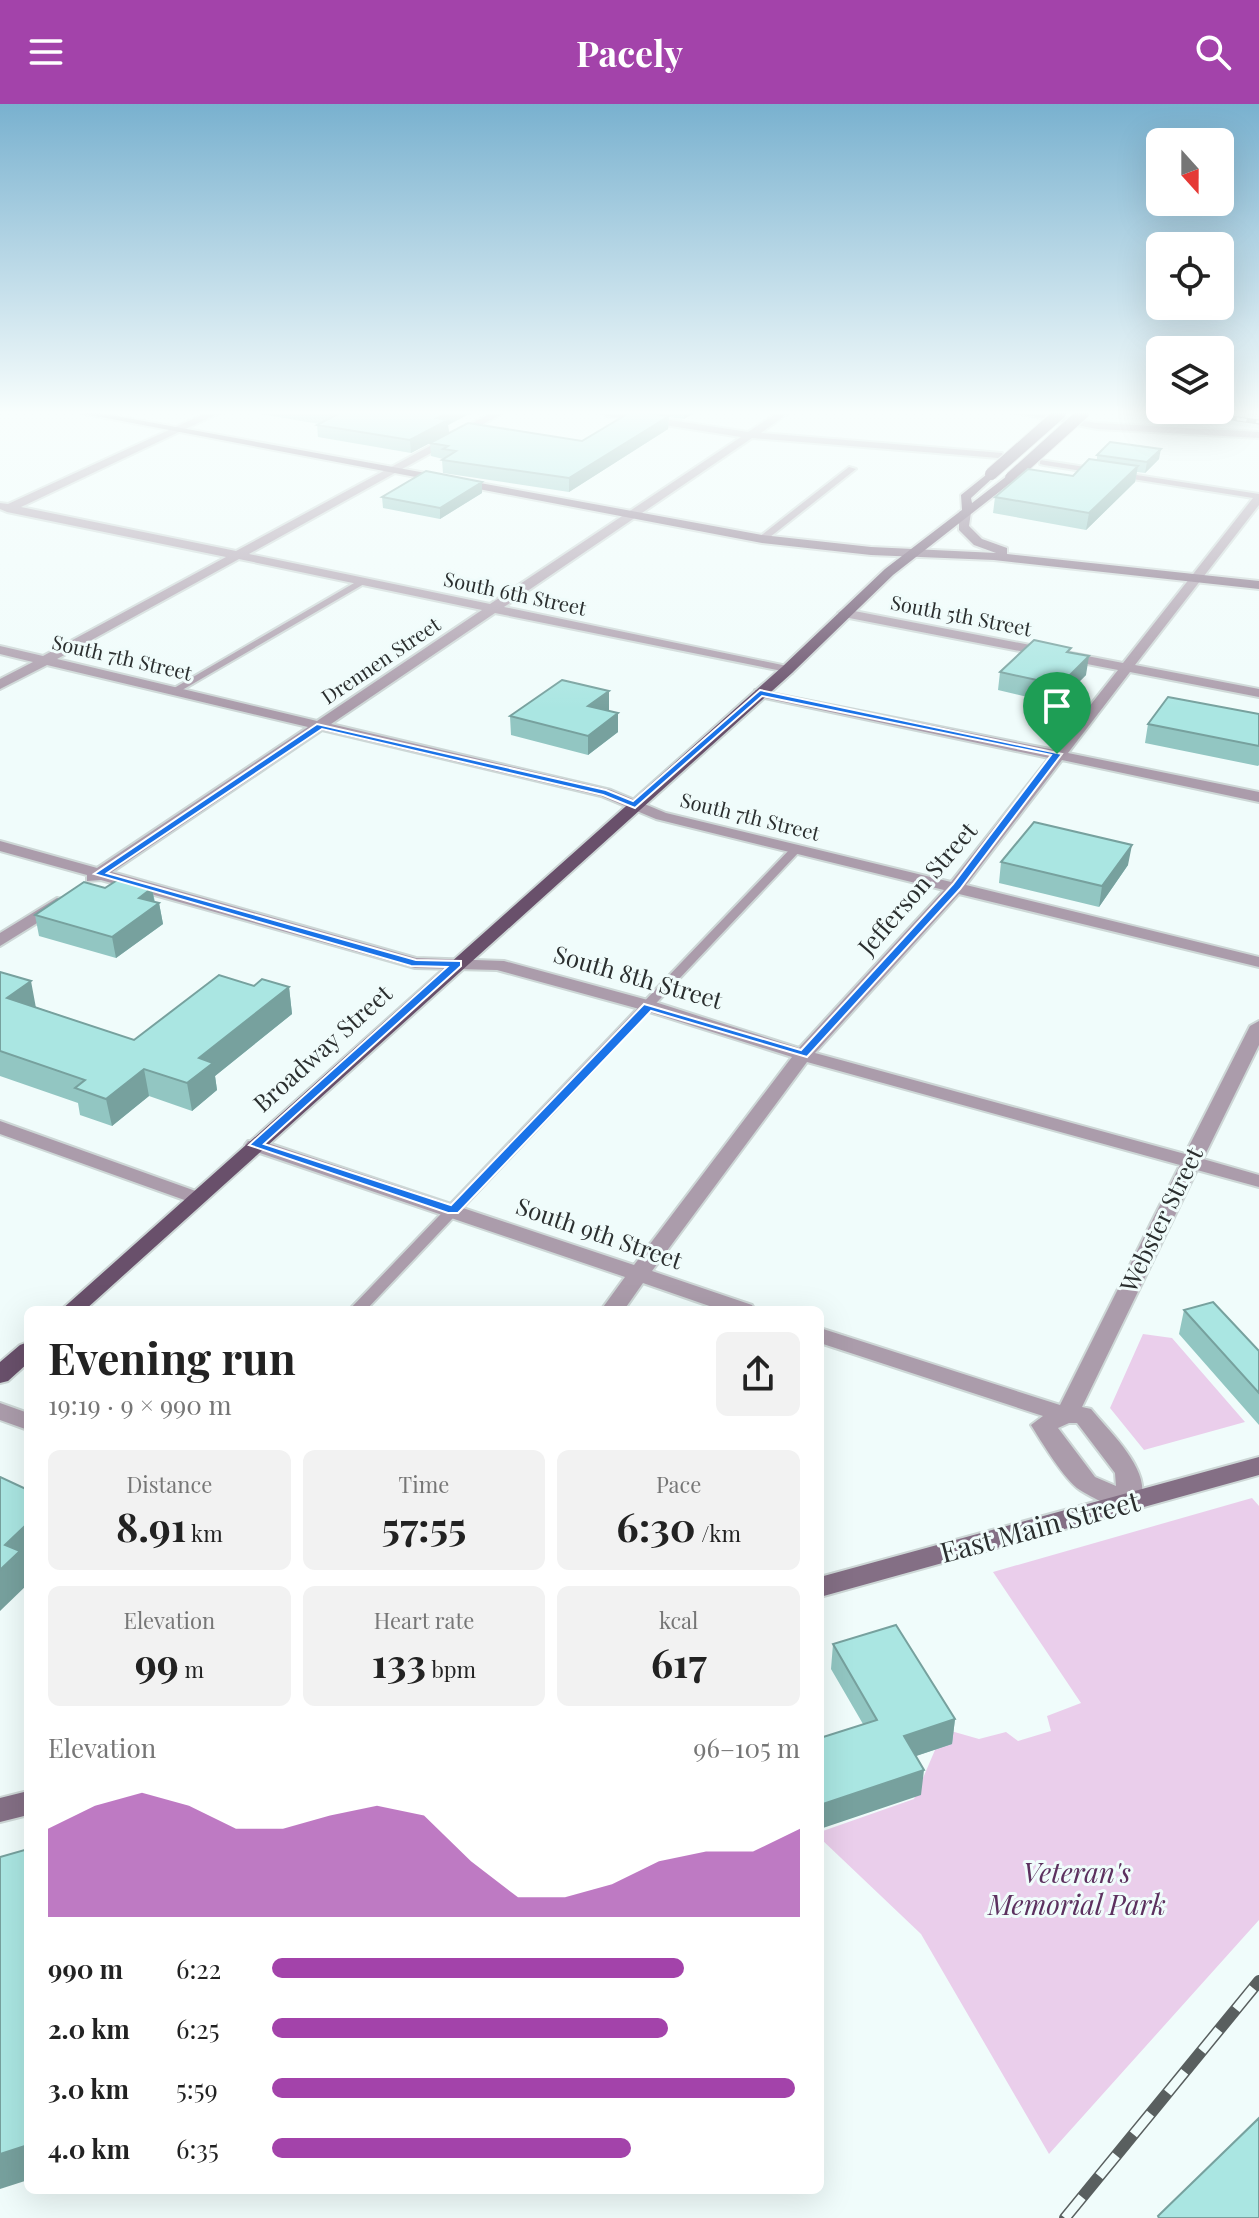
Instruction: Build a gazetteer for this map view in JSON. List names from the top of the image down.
{
  "streets": {
    "main road": ["Broadway Street", "East Main Street"],
    "street": [
      "South 6th Street",
      "South 5th Street",
      "South 7th Street",
      "Drennen Street",
      "Jefferson Street",
      "South 8th Street",
      "Webster Street",
      "South 9th Street"
    ]
  },
  "crossings": [
    ["South 6th Street", "Drennen Street"],
    ["South 6th Street", "Broadway Street"],
    ["South 5th Street", "Jefferson Street"],
    ["South 5th Street", "Broadway Street"],
    ["South 7th Street", "Drennen Street"],
    ["South 7th Street", "Jefferson Street"],
    ["South 7th Street", "Broadway Street"],
    ["Drennen Street", "South 8th Street"],
    ["Jefferson Street", "South 8th Street"],
    ["Jefferson Street", "South 9th Street"],
    ["South 8th Street", "Broadway Street"],
    ["South 8th Street", "Webster Street"],
    ["Broadway Street", "South 9th Street"],
    ["Webster Street", "East Main Street"]
  ],
  "parks": ["Veteran's Memorial Park"],
  "north": "bottom",
  "page": {
    "header": "Pacely",
    "heading": ["Evening run", "19:19 · 9 × 990 m"],
    "stats": [
      ["Distance", "8.91 km"],
      ["Time", "57:55"],
      ["Pace", "6:30 /km"],
      ["Elevation", "99 m"],
      ["Heart rate", "133 bpm"],
      ["kcal", "617"]
    ],
    "chart": ["Elevation", "96–105 m"],
    "list": [
      {
        "name": "990 m",
        "note": "6:22"
      },
      {
        "name": "2.0 km",
        "note": "6:25"
      },
      {
        "name": "3.0 km",
        "note": "5:59"
      },
      {
        "name": "4.0 km",
        "note": "6:35"
      }
    ]
  }
}
